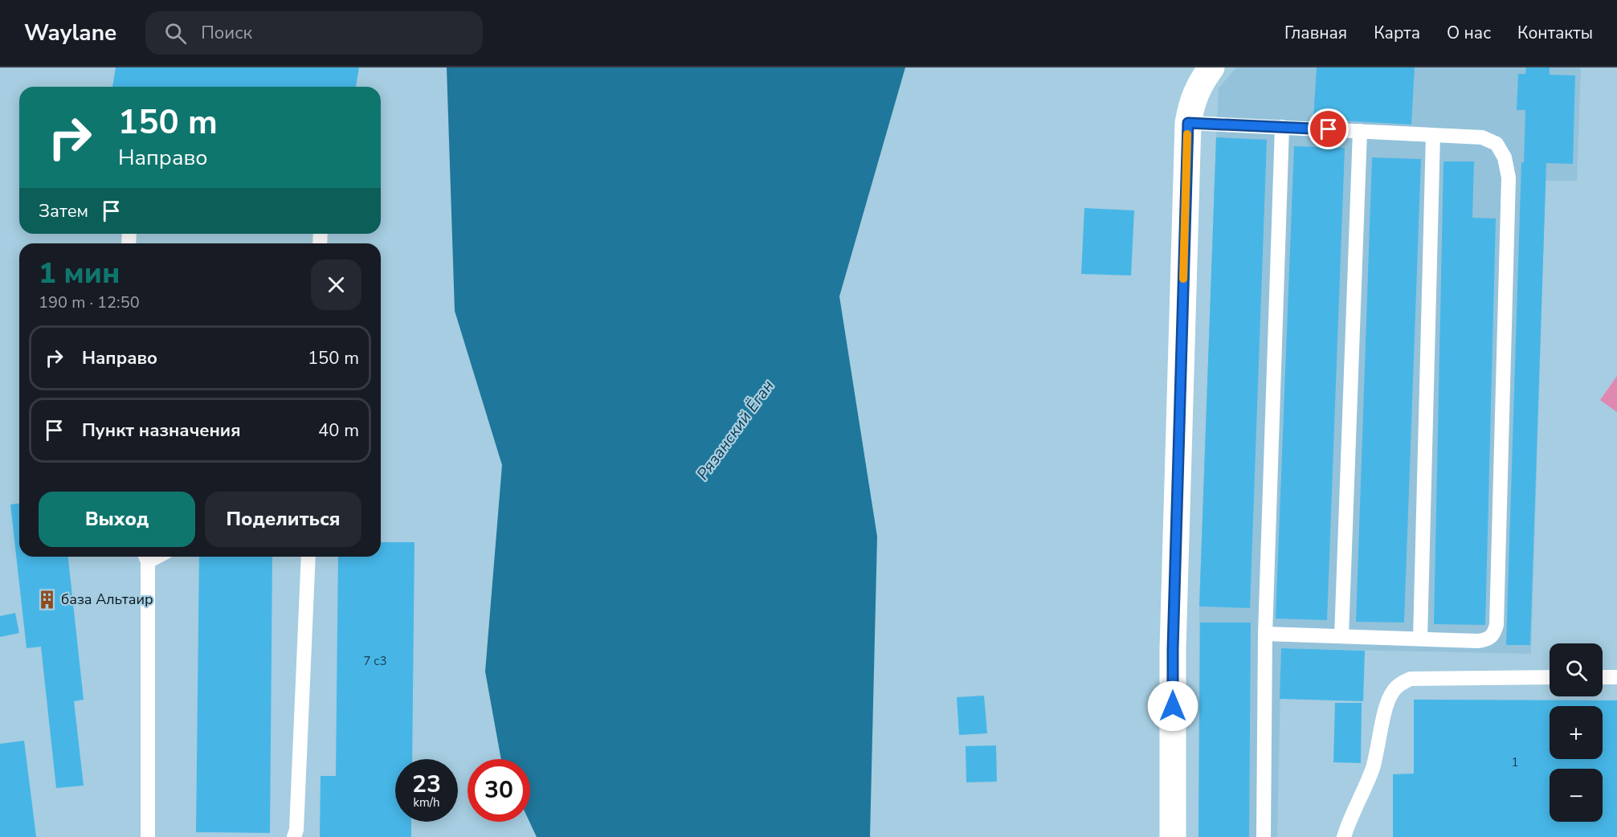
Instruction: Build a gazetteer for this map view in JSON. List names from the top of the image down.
{
  "water": ["Рязанский Ёган"],
  "places": {
    "building": ["база Альтаир"]
  },
  "house_numbers": ["7 с3", "1"],
  "page": {
    "header": "Waylane",
    "search": "Поиск",
    "nav": [
      "Главная",
      "Карта",
      "О нас",
      "Контакты"
    ],
    "turn": ["150 m", "Направо"],
    "then": "Затем",
    "heading": ["1 мин", "190 m · 12:50"],
    "list": [
      {
        "name": "Направо",
        "value": "150 m"
      },
      {
        "name": "Пункт назначения",
        "value": "40 m"
      }
    ],
    "buttons": ["Выход", "Поделиться"],
    "map_buttons": ["+", "−"],
    "speed": "23 km/h",
    "limit": "30"
  }
}
